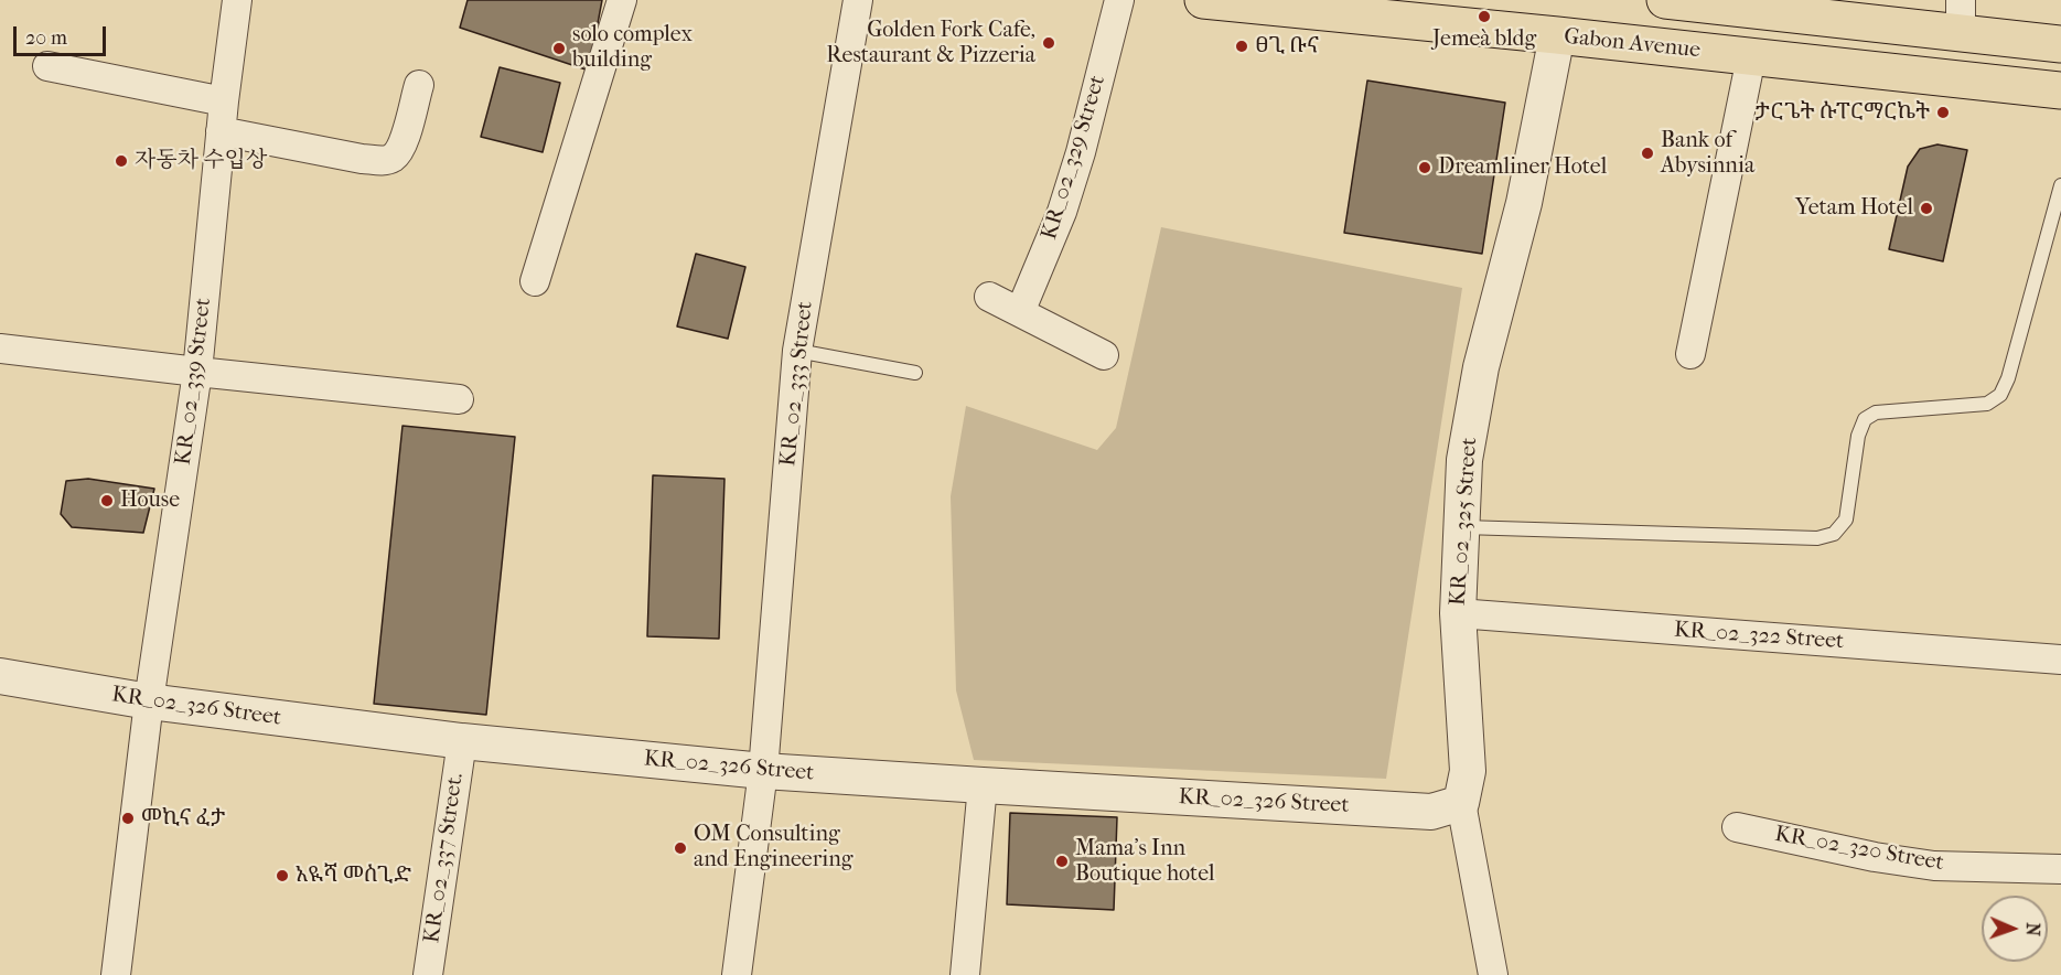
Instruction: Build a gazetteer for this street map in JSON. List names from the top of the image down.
{
  "streets": {
    "main road": ["Gabon Avenue"],
    "street": [
      "KR_02_329 Street",
      "KR_02_339 Street",
      "KR_02_333 Street",
      "KR_02_325 Street",
      "KR_02_322 Street",
      "KR_02_326 Street",
      "KR_02_320 Street",
      "KR_02_337 Street."
    ]
  },
  "crossings": [
    ["Gabon Avenue", "KR_02_325 Street"],
    ["KR_02_339 Street", "KR_02_326 Street"],
    ["KR_02_333 Street", "KR_02_326 Street"],
    ["KR_02_325 Street", "KR_02_322 Street"],
    ["KR_02_325 Street", "KR_02_326 Street"],
    ["KR_02_326 Street", "KR_02_337 Street."]
  ],
  "places": [
    "Jemeà bldg",
    "Golden Fork Cafe, Restaurant & Pizzeria",
    "ፀጊ ቡና",
    "solo complex building",
    "ታርጌት ሱፐርማርኬት",
    "Bank of Abysinnia",
    "자동차 수입상",
    "Dreamliner Hotel",
    "Yetam Hotel",
    "House",
    "መኪና ፈታ",
    "OM Consulting and Engineering",
    "Mama's Inn Boutique hotel",
    "አዪሻ መስጊድ"
  ],
  "scale_bar": "20 m",
  "north": "right"
}
